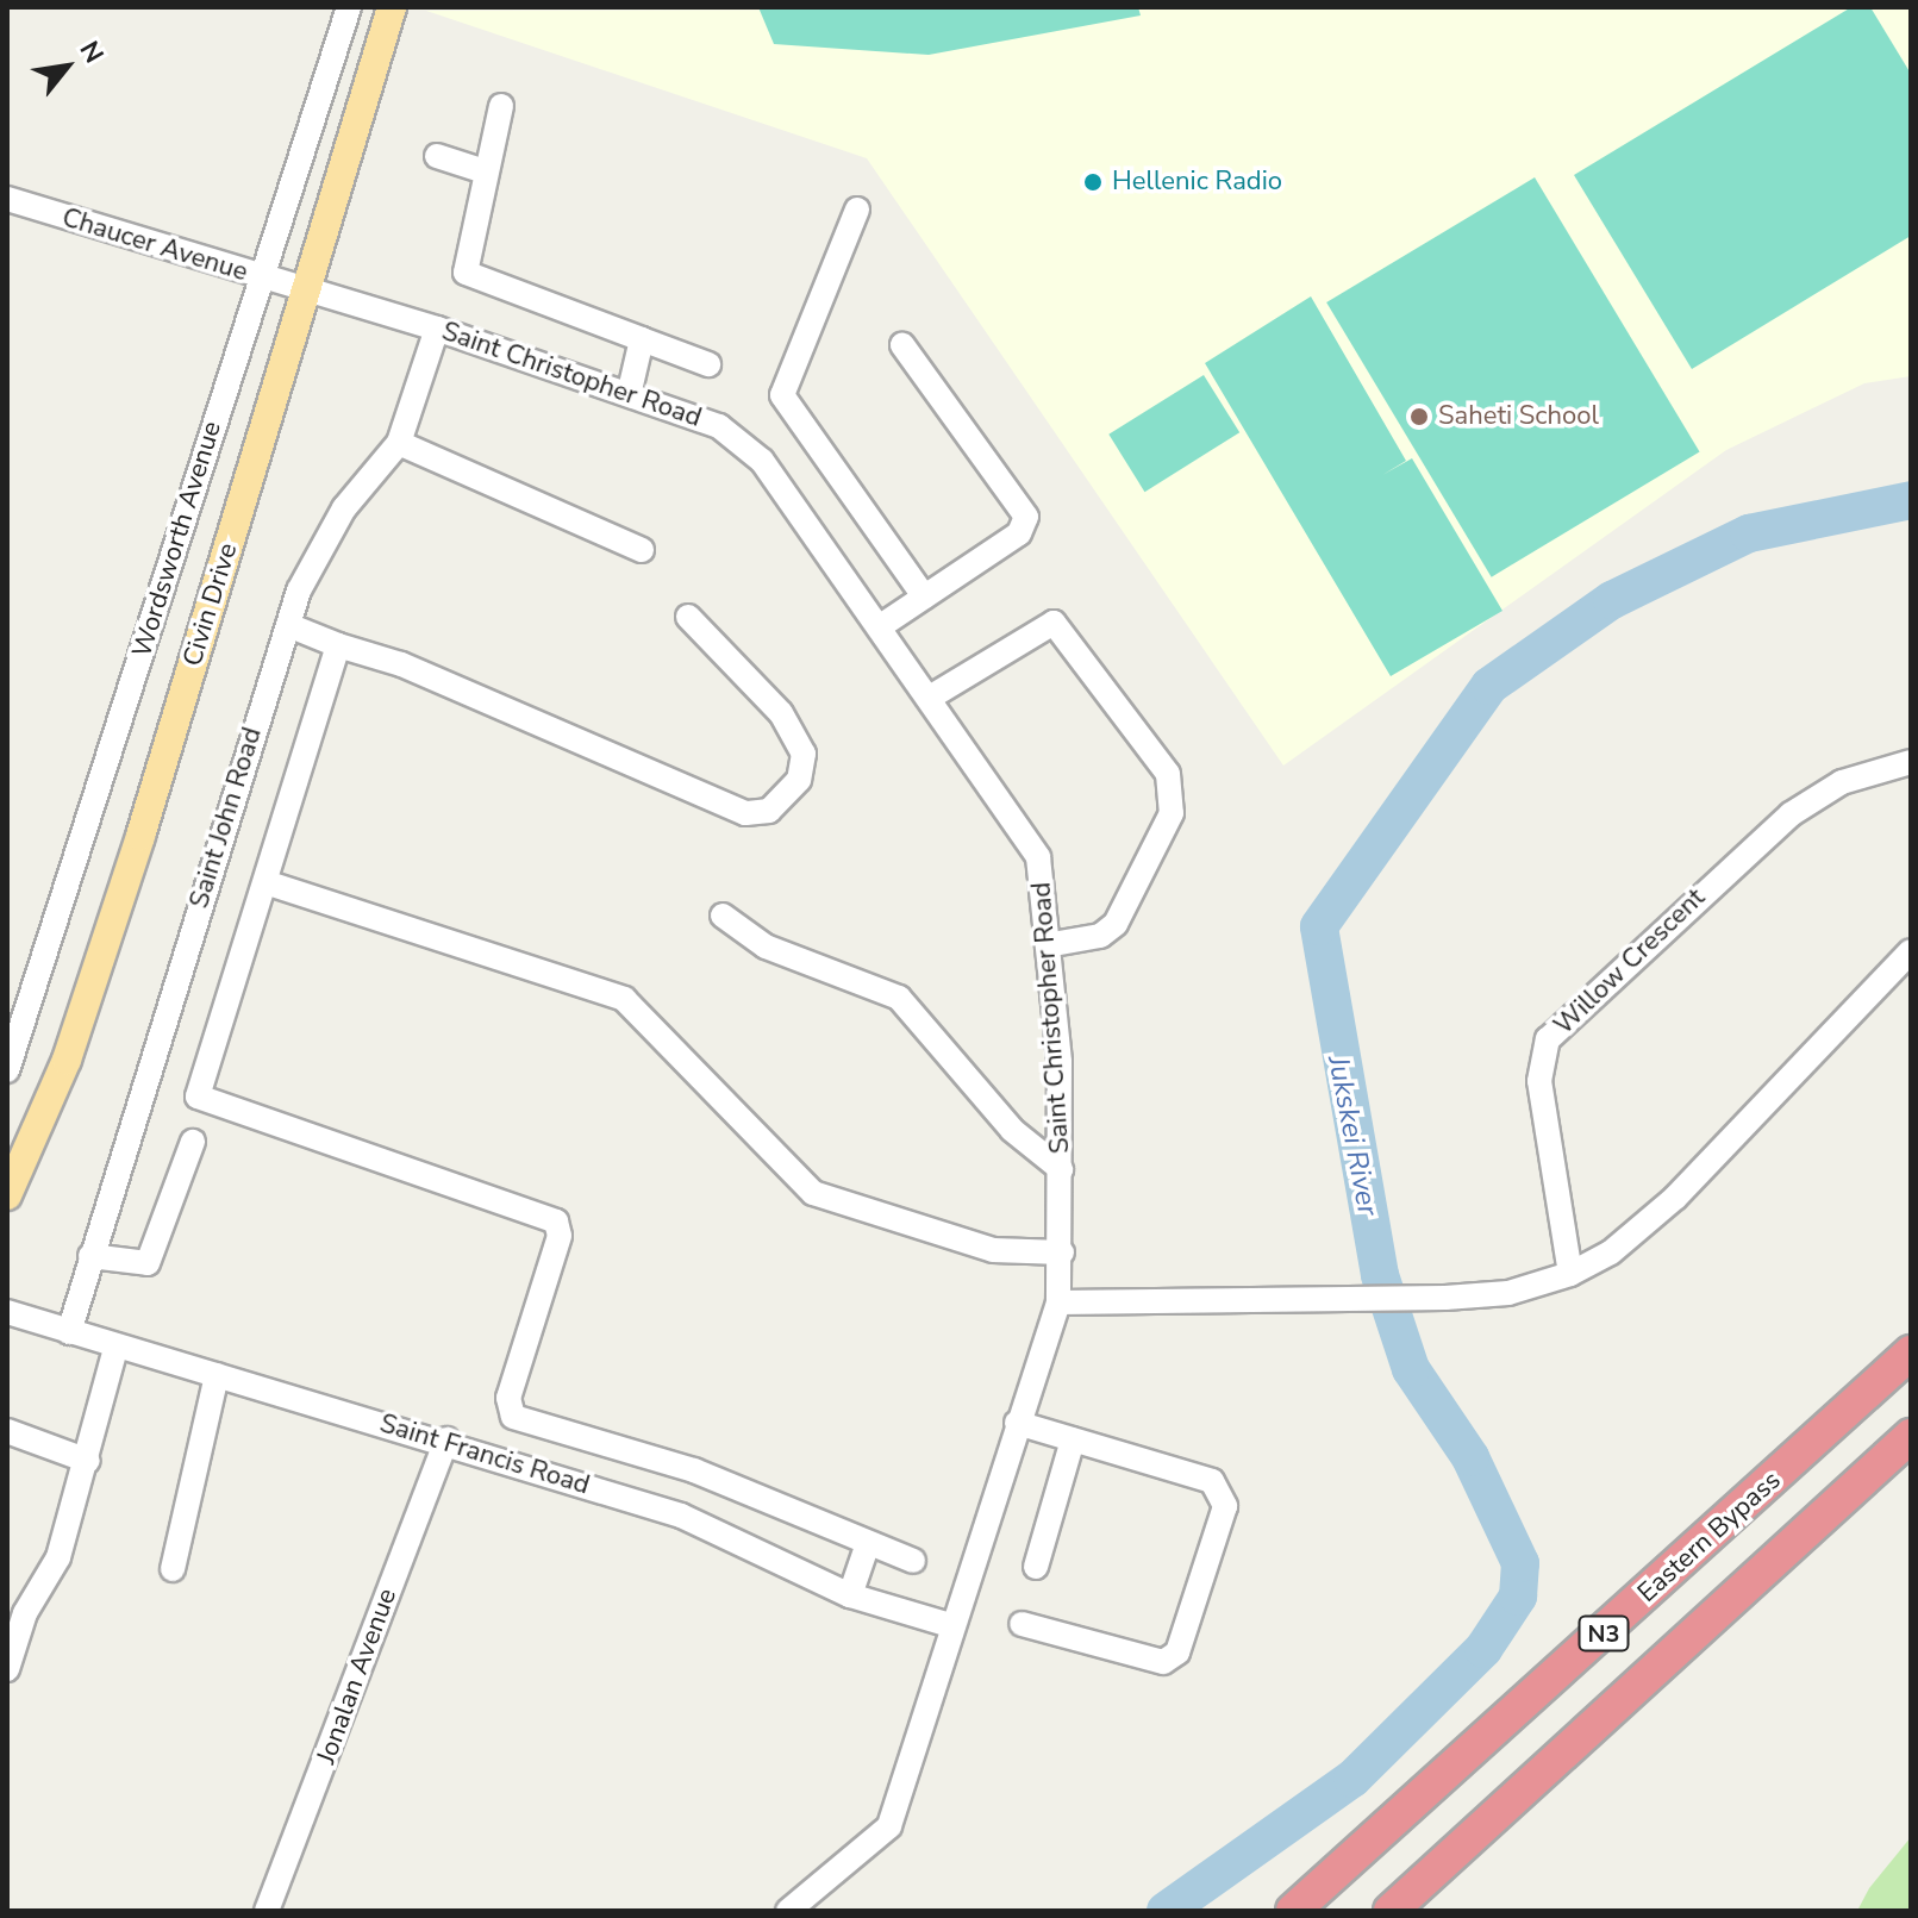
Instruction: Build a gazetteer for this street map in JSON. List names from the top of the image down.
{
  "streets": {
    "highway": ["Eastern Bypass", "N3"],
    "main road": ["Civin Drive"],
    "street": [
      "Chaucer Avenue",
      "Saint Christopher Road",
      "Wordsworth Avenue",
      "Saint John Road",
      "Willow Crescent",
      "Saint Francis Road",
      "Jonalan Avenue"
    ]
  },
  "crossings": [
    ["Chaucer Avenue", "Saint Christopher Road"],
    ["Chaucer Avenue", "Wordsworth Avenue"],
    ["Chaucer Avenue", "Civin Drive"],
    ["Saint Christopher Road", "Civin Drive"],
    ["Saint Christopher Road", "Saint John Road"],
    ["Saint Christopher Road", "Saint Francis Road"],
    ["Saint John Road", "Saint Francis Road"],
    ["Saint Francis Road", "Jonalan Avenue"]
  ],
  "water": ["Jukskei River"],
  "places": ["Hellenic Radio", "Saheti School"],
  "north": "top right"
}
